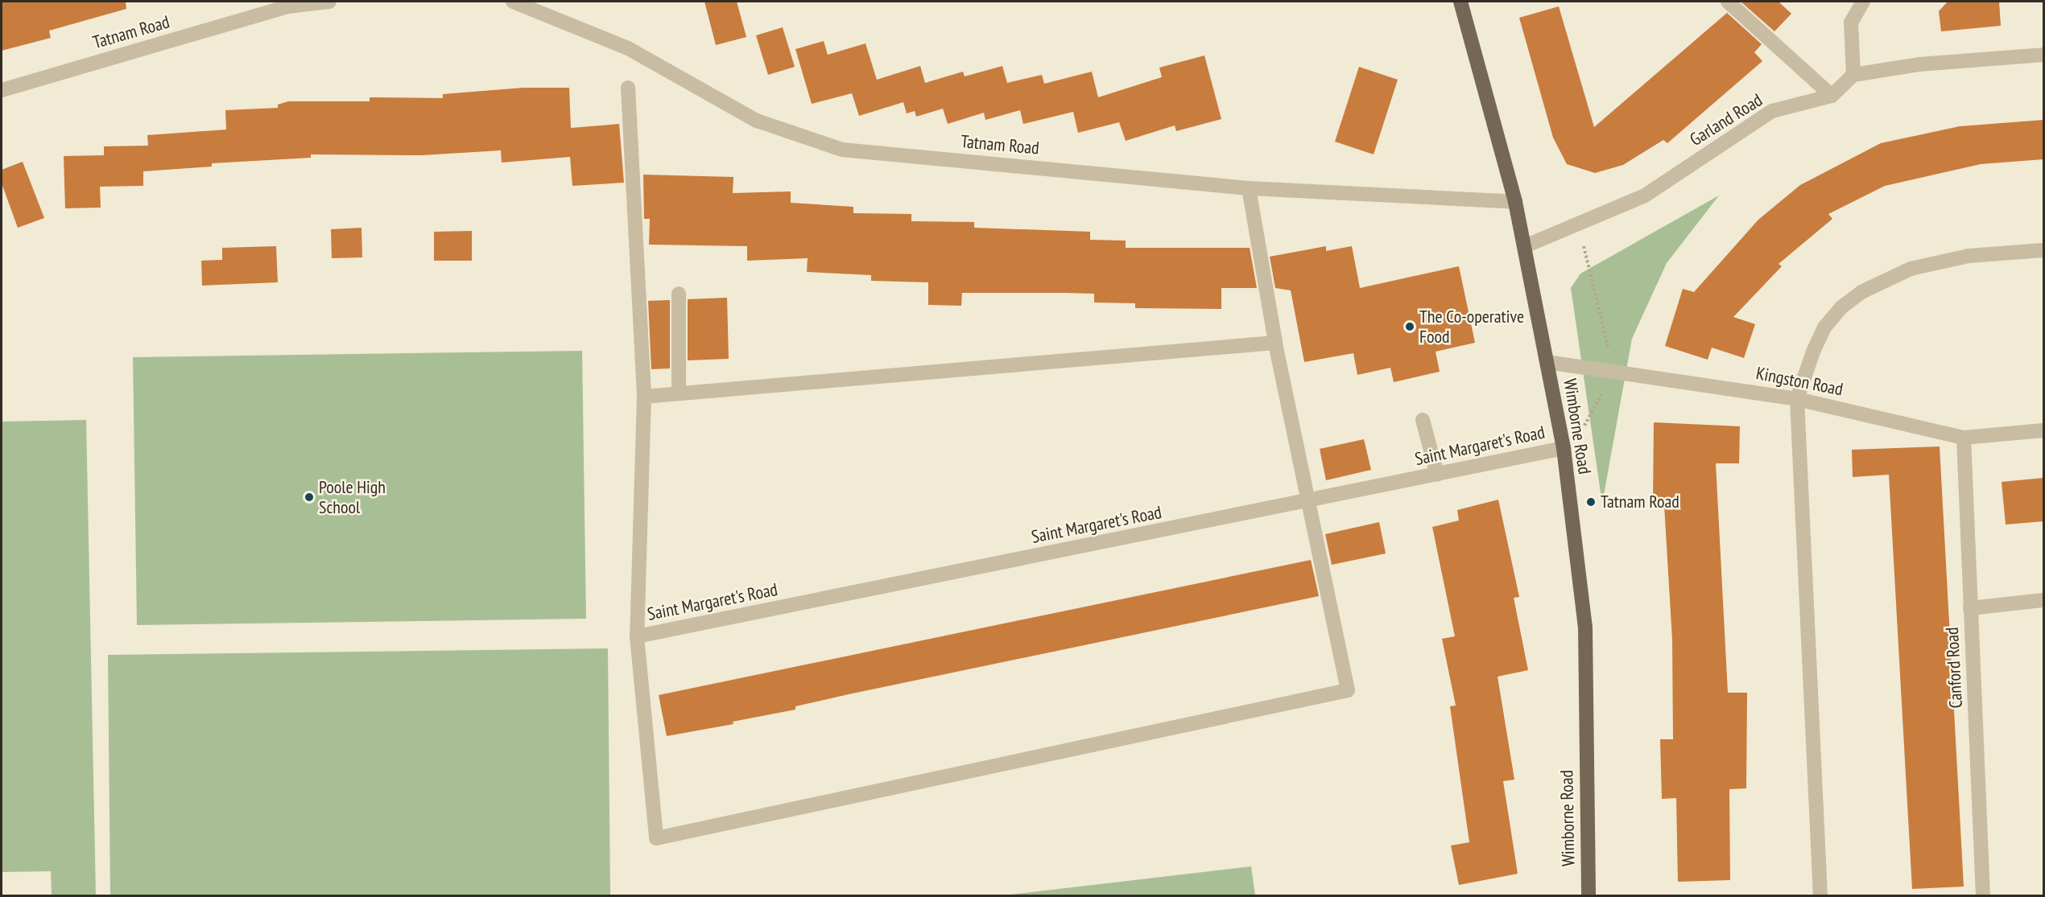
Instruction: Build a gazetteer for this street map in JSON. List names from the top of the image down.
{
  "streets": {
    "main road": ["Wimborne Road"],
    "street": [
      "Tatnam Road",
      "Garland Road",
      "Kingston Road",
      "Saint Margaret's Road",
      "Canford Road"
    ]
  },
  "crossings": [
    ["Tatnam Road", "Wimborne Road"],
    ["Garland Road", "Wimborne Road"],
    ["Kingston Road", "Wimborne Road"],
    ["Kingston Road", "Canford Road"],
    ["Wimborne Road", "Saint Margaret's Road"]
  ],
  "places": ["The Co-operative Food", "Poole High School", "Tatnam Road"]
}
